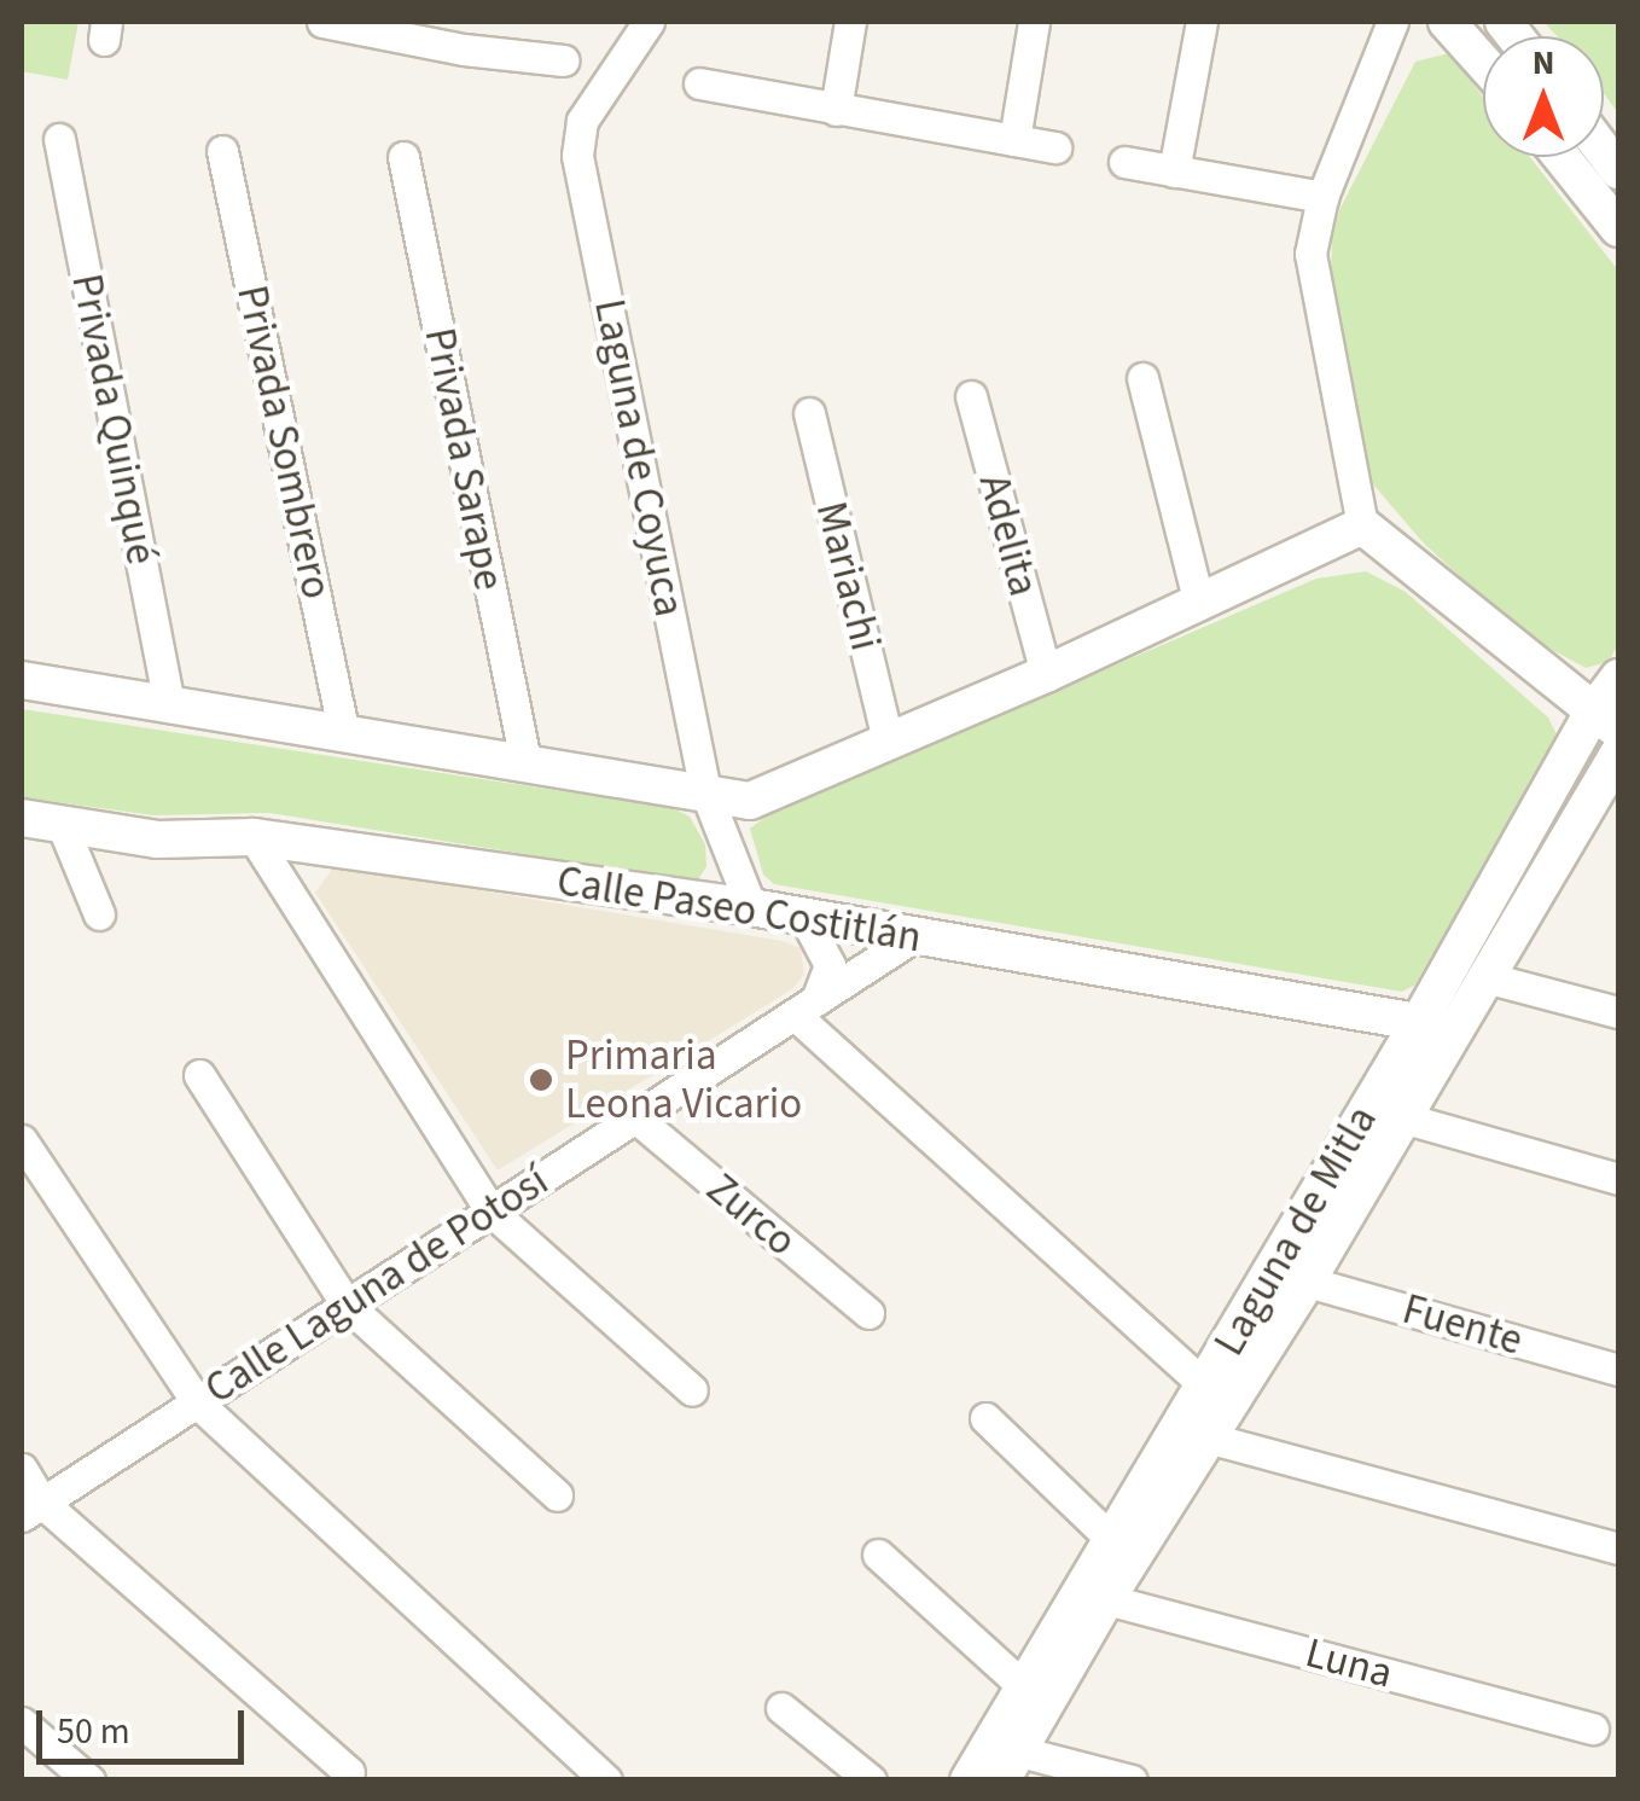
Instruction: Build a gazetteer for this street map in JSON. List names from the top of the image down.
{
  "streets": {
    "street": [
      "Privada Quinqué",
      "Privada Sombrero",
      "Laguna de Coyuca",
      "Privada Sarape",
      "Adelita",
      "Mariachi",
      "Calle Paseo Costitlán",
      "Zurco",
      "Laguna de Mitla",
      "Calle Laguna de Potosí",
      "Fuente",
      "Luna"
    ]
  },
  "crossings": [
    ["Laguna de Coyuca", "Calle Paseo Costitlán"],
    ["Calle Paseo Costitlán", "Laguna de Mitla"],
    ["Calle Paseo Costitlán", "Calle Laguna de Potosí"],
    ["Zurco", "Calle Laguna de Potosí"],
    ["Laguna de Mitla", "Fuente"],
    ["Laguna de Mitla", "Luna"]
  ],
  "places": ["Primaria Leona Vicario"],
  "scale_bar": "50 m",
  "north": "top"
}
